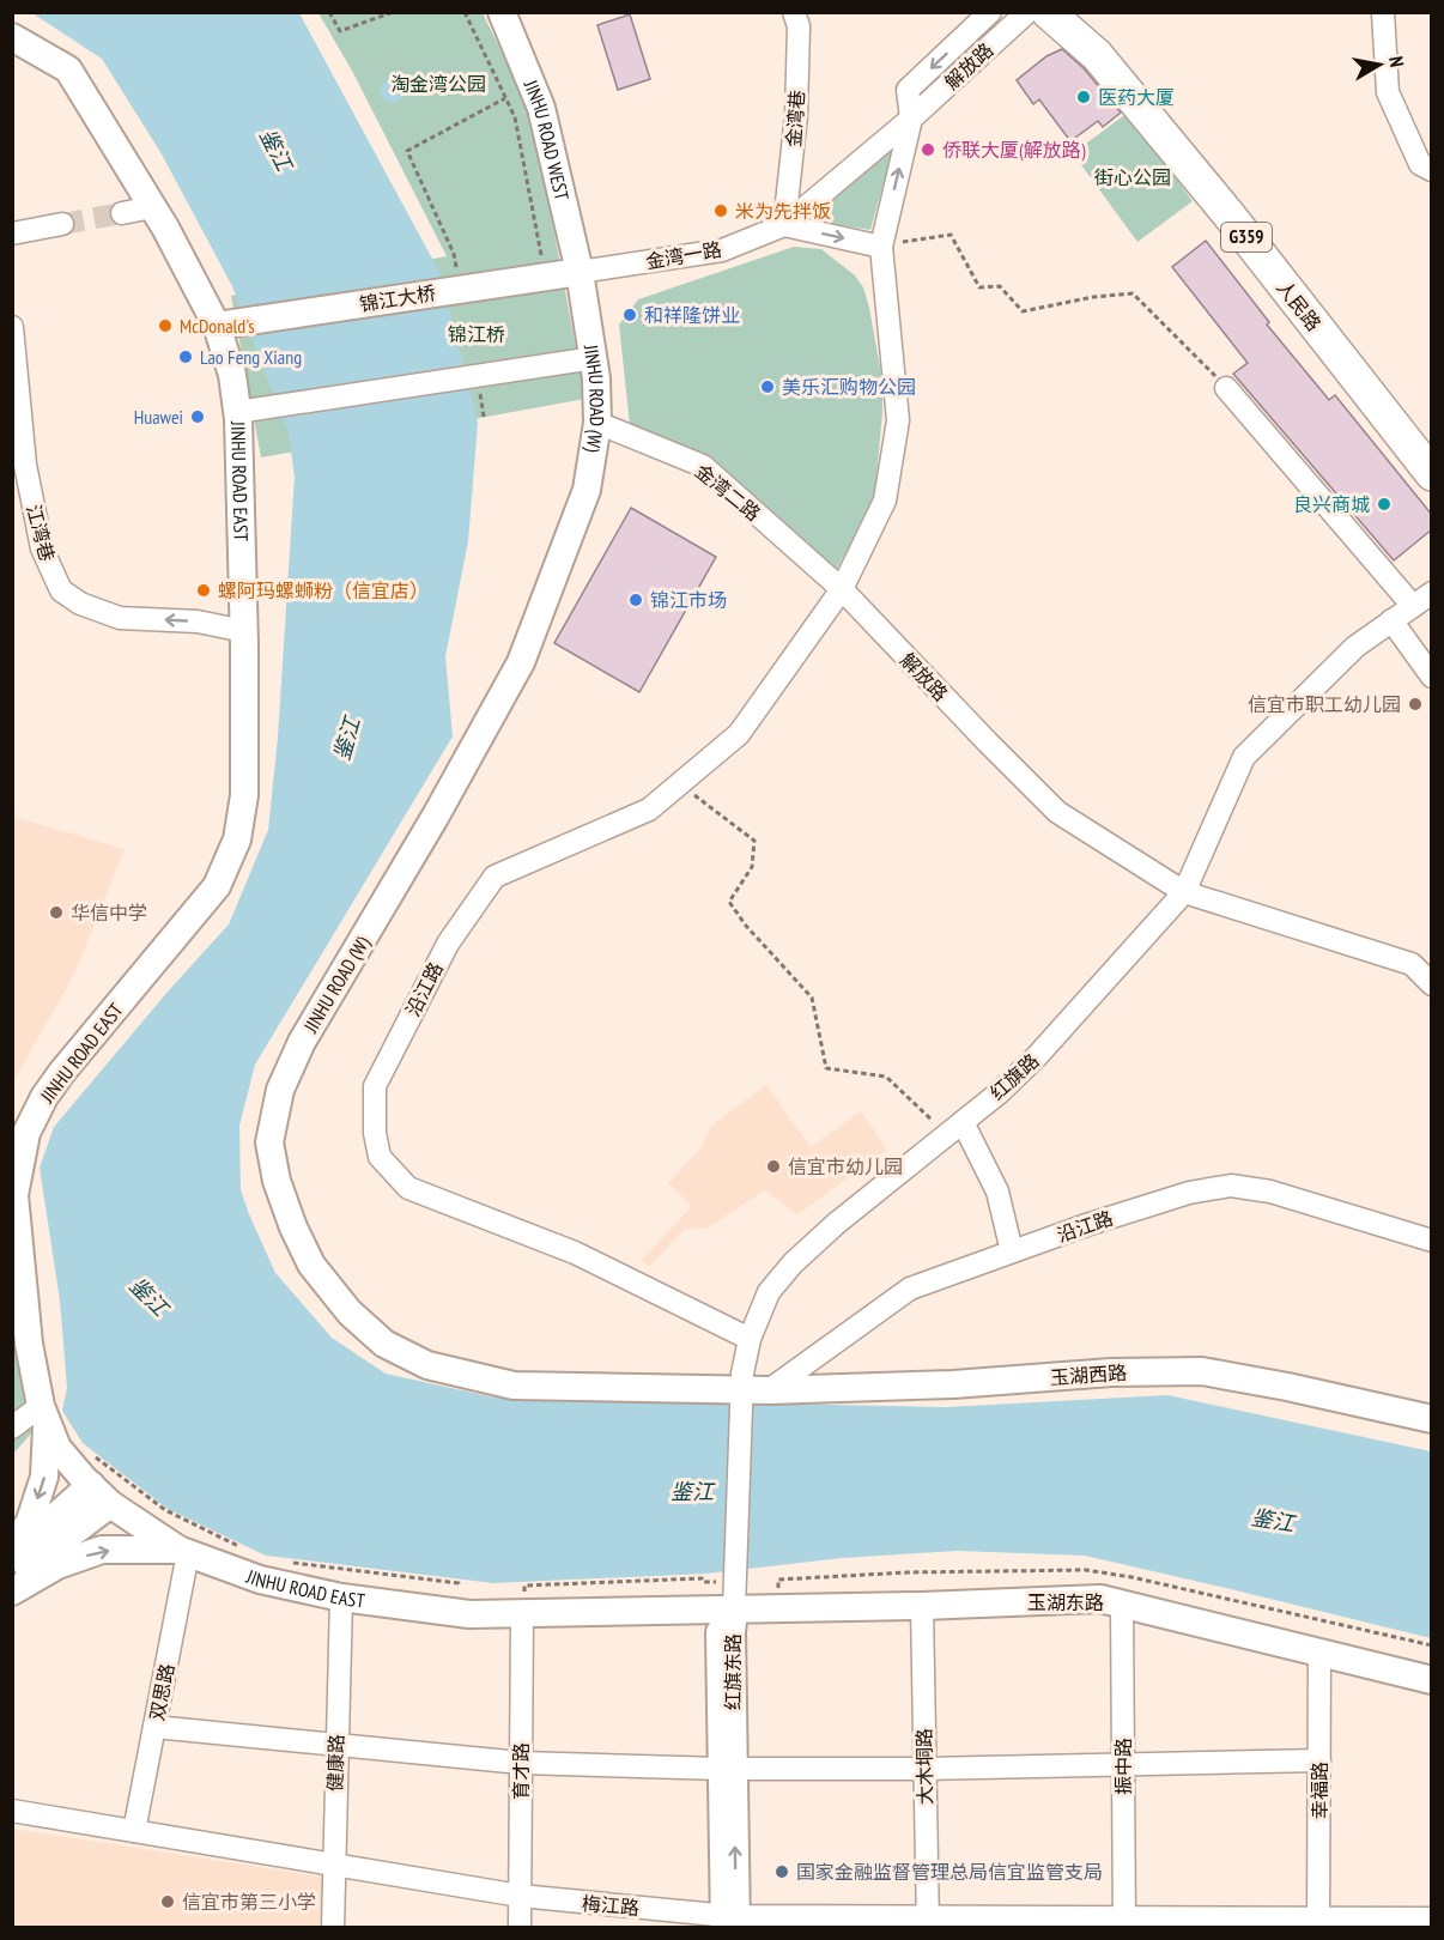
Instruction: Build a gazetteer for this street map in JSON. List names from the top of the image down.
{
  "streets": {
    "highway": ["G359", "人民路"],
    "main road": [
      "JINHU ROAD WEST",
      "锦江大桥",
      "JINHU ROAD (W)",
      "JINHU ROAD EAST",
      "玉湖西路",
      "玉湖东路",
      "红旗东路"
    ],
    "street": [
      "解放路",
      "金湾巷",
      "金湾一路",
      "金湾二路",
      "江湾巷",
      "沿江路",
      "红旗路",
      "双思路",
      "健康路",
      "大木垌路",
      "振中路",
      "育才路",
      "幸福路",
      "梅江路"
    ]
  },
  "crossings": [
    ["解放路", "金湾一路"],
    ["解放路", "金湾二路"],
    ["解放路", "沿江路"],
    ["解放路", "红旗路"],
    ["金湾巷", "金湾一路"],
    ["JINHU ROAD WEST", "金湾一路"],
    ["JINHU ROAD WEST", "锦江大桥"],
    ["JINHU ROAD WEST", "JINHU ROAD (W)"],
    ["金湾一路", "锦江大桥"],
    ["金湾一路", "JINHU ROAD (W)"],
    ["锦江大桥", "JINHU ROAD (W)"],
    ["锦江大桥", "JINHU ROAD EAST"],
    ["JINHU ROAD (W)", "金湾二路"],
    ["JINHU ROAD (W)", "红旗路"],
    ["JINHU ROAD (W)", "玉湖西路"],
    ["JINHU ROAD EAST", "江湾巷"],
    ["JINHU ROAD EAST", "红旗路"],
    ["JINHU ROAD EAST", "玉湖东路"],
    ["JINHU ROAD EAST", "红旗东路"],
    ["JINHU ROAD EAST", "双思路"],
    ["JINHU ROAD EAST", "健康路"],
    ["JINHU ROAD EAST", "育才路"],
    ["金湾二路", "沿江路"],
    ["沿江路", "红旗路"],
    ["沿江路", "玉湖西路"],
    ["红旗路", "玉湖西路"],
    ["红旗路", "玉湖东路"],
    ["红旗路", "红旗东路"],
    ["玉湖东路", "红旗东路"],
    ["玉湖东路", "大木垌路"],
    ["玉湖东路", "振中路"],
    ["玉湖东路", "幸福路"],
    ["红旗东路", "梅江路"],
    ["双思路", "梅江路"],
    ["健康路", "梅江路"],
    ["大木垌路", "梅江路"],
    ["振中路", "梅江路"],
    ["育才路", "梅江路"],
    ["幸福路", "梅江路"]
  ],
  "one_way": ["江湾巷"],
  "water": ["鉴江"],
  "parks": ["淘金湾公园", "街心公园", "锦江桥"],
  "places": [
    "医药大厦",
    "侨联大厦(解放路)",
    "米为先拌饭",
    "和祥隆饼业",
    "McDonald's",
    "Lao Feng Xiang",
    "美乐汇购物公园",
    "Huawei",
    "良兴商城",
    "螺阿玛螺蛳粉（信宜店）",
    "锦江市场",
    "信宜市职工幼儿园",
    "华信中学",
    "信宜市幼儿园",
    "国家金融监督管理总局信宜监管支局",
    "信宜市第三小学"
  ],
  "north": "right"
}
